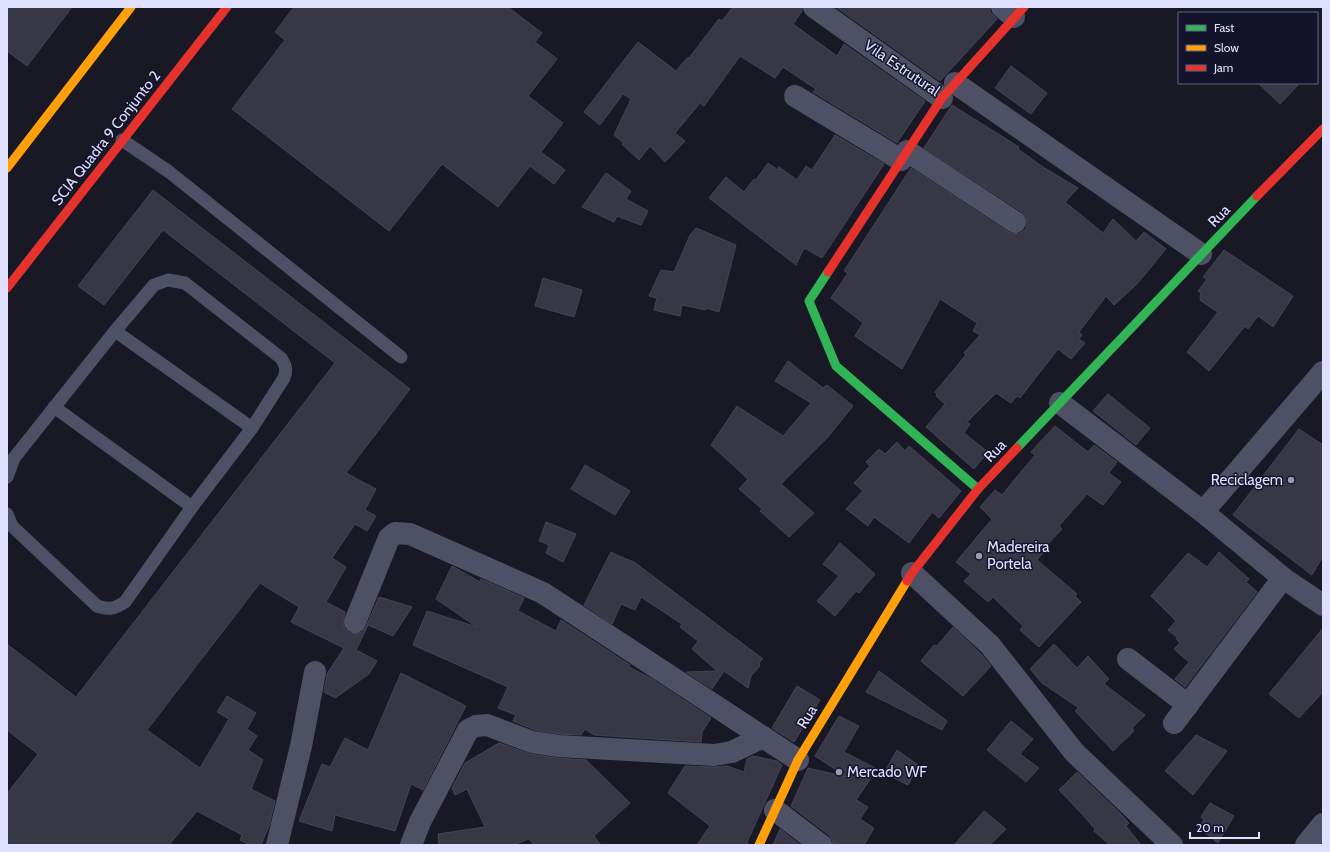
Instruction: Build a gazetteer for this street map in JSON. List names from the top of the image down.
{
  "streets": {
    "street": ["Vila Estrutural", "SCIA Quadra 9 Conjunto 2", "Rua"]
  },
  "places": ["Reciclagem", "Madereira Portela", "Mercado WF"],
  "legend": ["Fast", "Slow", "Jam"],
  "scale_bar": "20 m"
}
